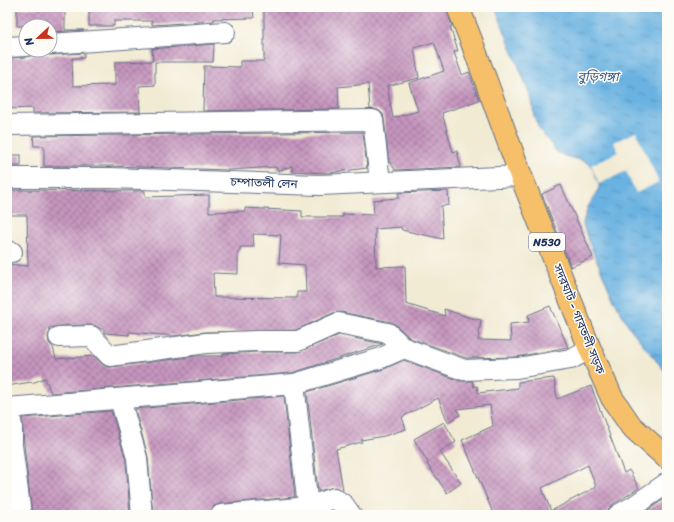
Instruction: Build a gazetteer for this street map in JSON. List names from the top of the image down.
{
  "streets": {
    "highway": ["N530", "সদরঘাট - গাবতলী সড়ক"],
    "street": ["চম্পাতলী লেন"]
  },
  "crossings": [
    ["চম্পাতলী লেন", "সদরঘাট - গাবতলী সড়ক"]
  ],
  "water": ["বুড়িগঙ্গা"],
  "north": "left"
}
